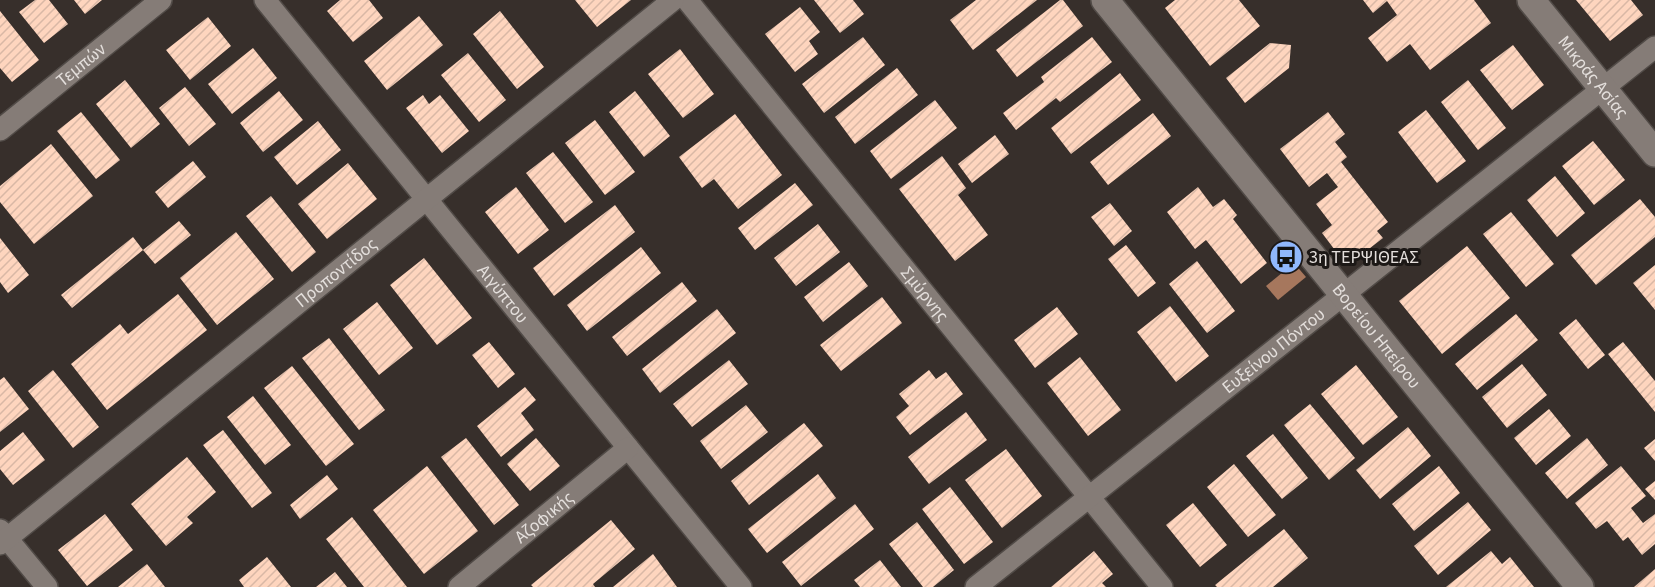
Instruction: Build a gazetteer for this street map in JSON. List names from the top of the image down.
{
  "streets": {
    "street": [
      "Τεμπών",
      "Μικράς Ασίας",
      "Προποντίδος",
      "Σμύρνης",
      "Αιγύπτου",
      "Βορείου Ηπείρου",
      "Ευξείνου Πόντου",
      "Αζοφικής"
    ]
  },
  "crossings": [
    ["Μικράς Ασίας", "Ευξείνου Πόντου"],
    ["Προποντίδος", "Αιγύπτου"],
    ["Σμύρνης", "Ευξείνου Πόντου"],
    ["Αιγύπτου", "Αζοφικής"],
    ["Βορείου Ηπείρου", "Ευξείνου Πόντου"]
  ],
  "places": {
    "bus stop": ["3η ΤΕΡΨΙΘΕΑΣ"]
  }
}
